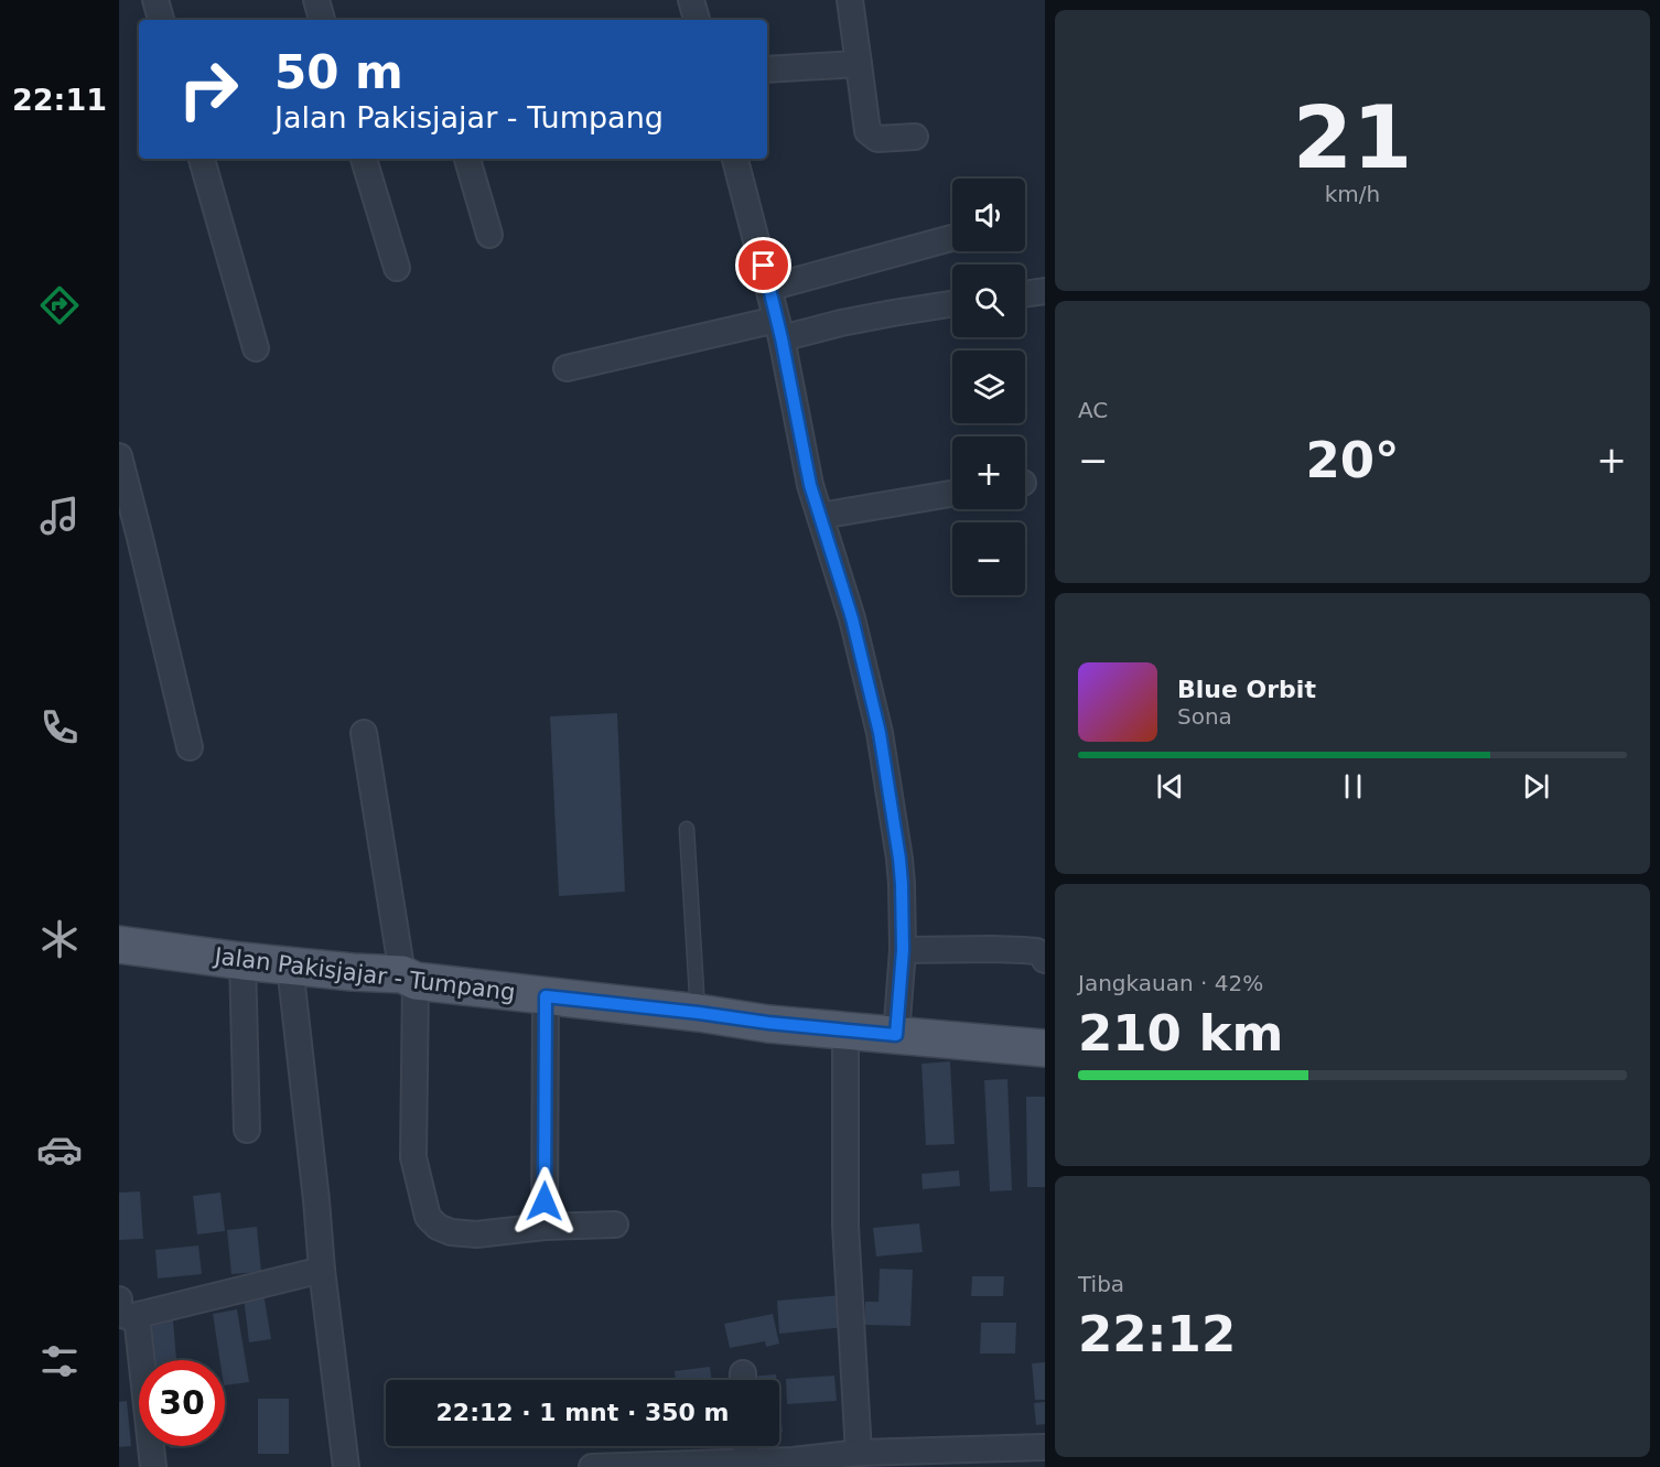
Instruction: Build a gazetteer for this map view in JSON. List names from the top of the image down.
{
  "streets": {
    "main road": ["Jalan Pakisjajar - Tumpang"]
  },
  "page": {
    "tabs": "22:11",
    "tile": [
      ["21", "km/h"],
      "AC",
      ["Jangkauan · 42%", "210 km"],
      ["Tiba", "22:12"]
    ],
    "turn": ["50 m", "Jalan Pakisjajar - Tumpang"],
    "map_buttons": ["+", "−"],
    "heat": ["−", "20°", "+"],
    "song": ["Blue Orbit", "Sona"],
    "limit": "30",
    "trip": "22:12 · 1 mnt · 350 m"
  }
}
